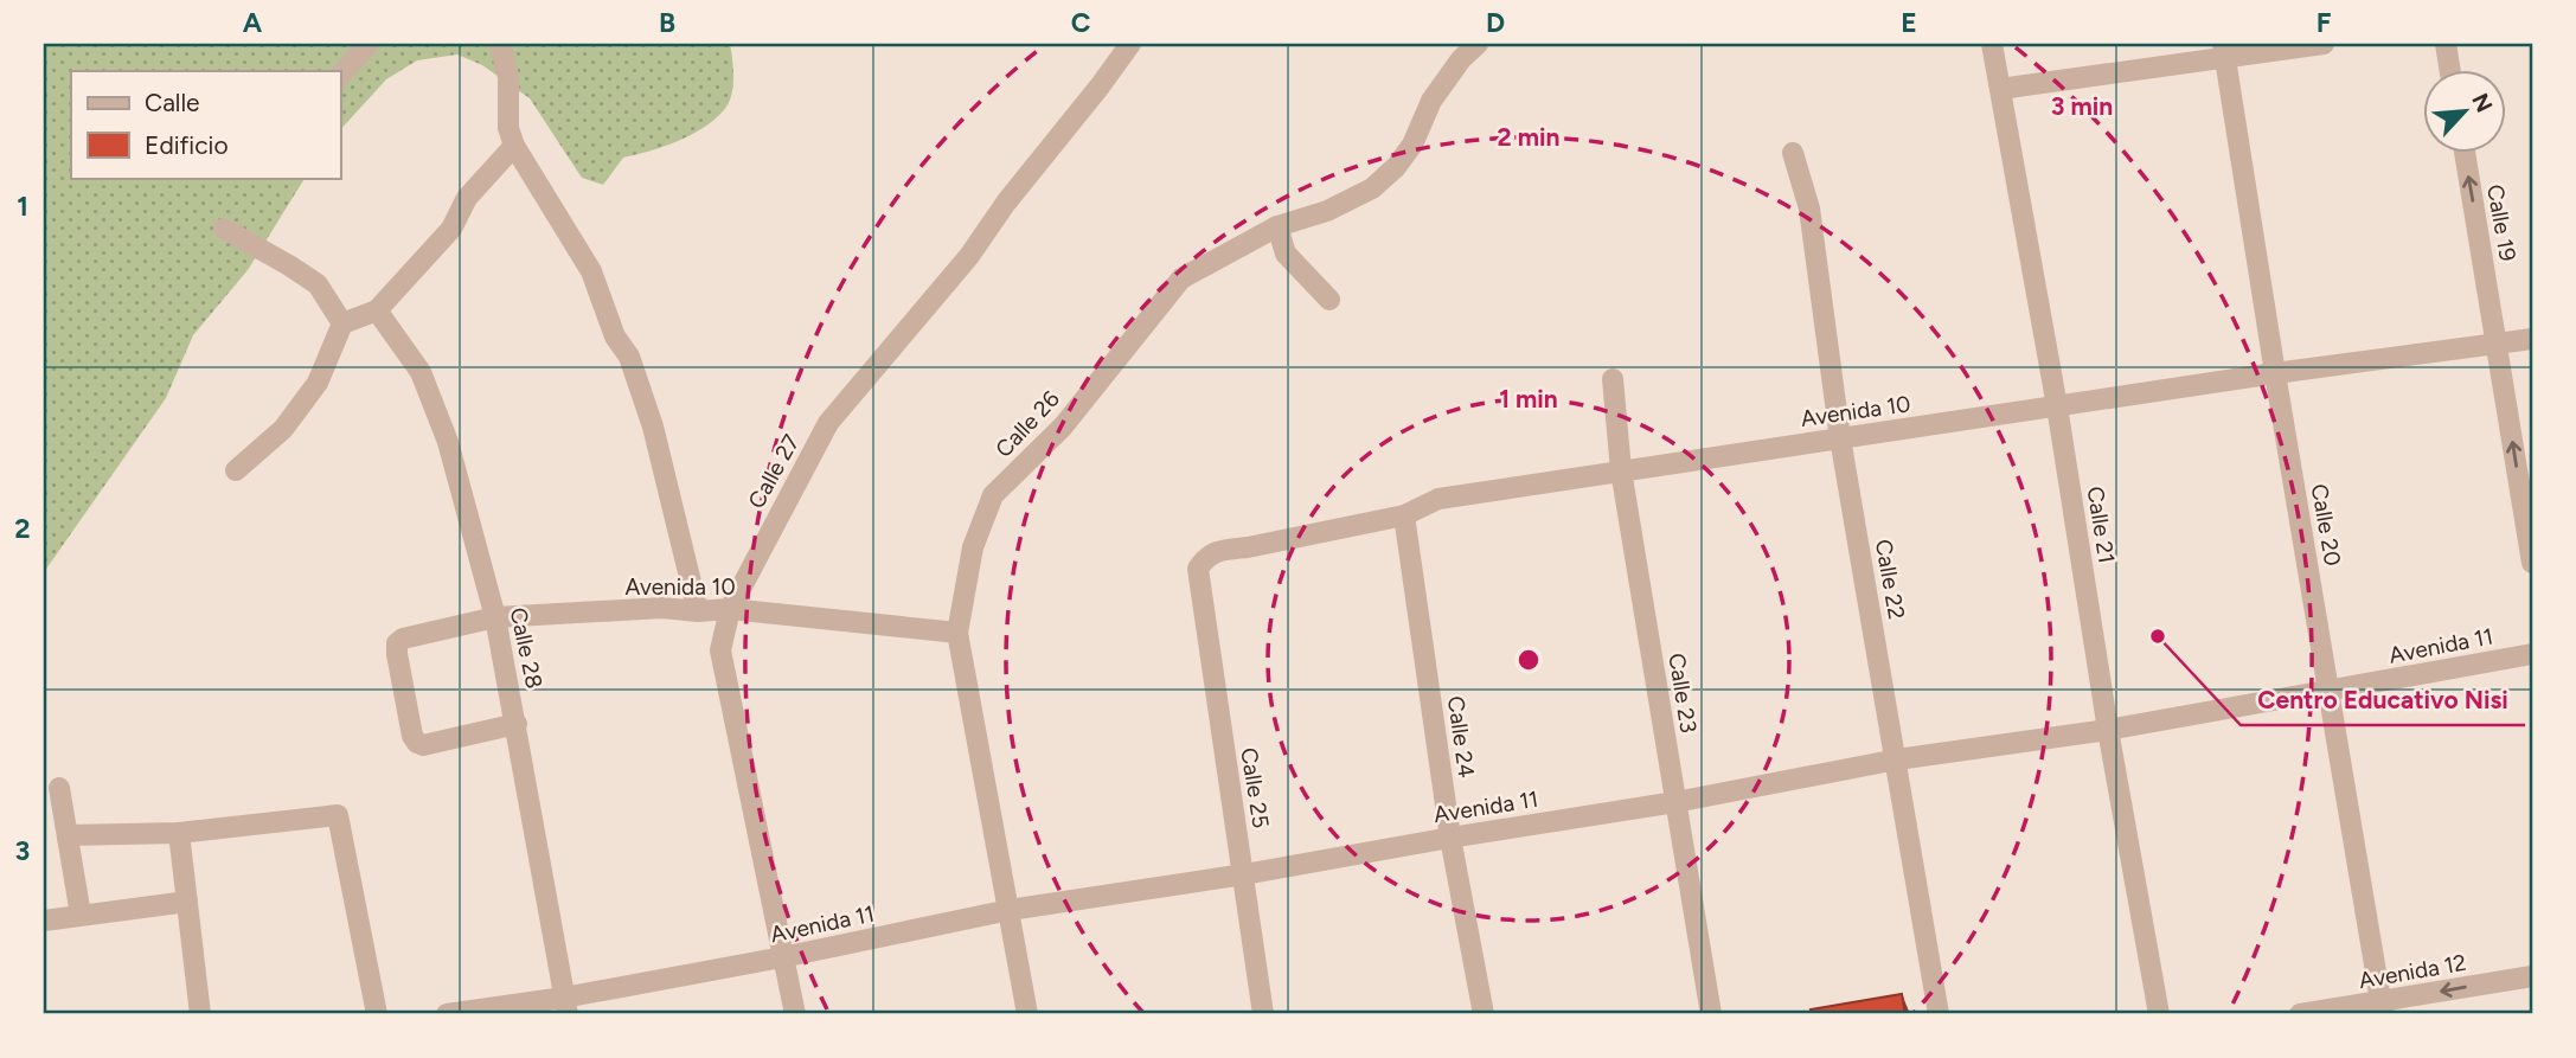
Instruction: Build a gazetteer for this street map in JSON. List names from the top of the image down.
{
  "streets": {
    "street": [
      "Calle 19",
      "Avenida 10",
      "Calle 26",
      "Calle 27",
      "Calle 21",
      "Calle 20",
      "Calle 22",
      "Avenida 11",
      "Calle 28",
      "Calle 23",
      "Calle 24",
      "Calle 25",
      "Avenida 12"
    ]
  },
  "crossings": [
    ["Calle 19", "Avenida 10"],
    ["Avenida 10", "Calle 26"],
    ["Avenida 10", "Calle 27"],
    ["Avenida 10", "Calle 21"],
    ["Avenida 10", "Calle 20"],
    ["Avenida 10", "Calle 22"],
    ["Avenida 10", "Calle 28"],
    ["Avenida 10", "Calle 23"],
    ["Avenida 10", "Calle 24"],
    ["Avenida 10", "Calle 25"],
    ["Calle 26", "Avenida 11"],
    ["Calle 27", "Avenida 11"],
    ["Calle 21", "Avenida 11"],
    ["Calle 20", "Avenida 11"],
    ["Calle 20", "Avenida 12"],
    ["Calle 22", "Avenida 11"],
    ["Avenida 11", "Calle 28"],
    ["Avenida 11", "Calle 23"],
    ["Avenida 11", "Calle 24"],
    ["Avenida 11", "Calle 25"]
  ],
  "one_way": ["Calle 19", "Avenida 12"],
  "places": ["Centro Educativo Nisi"],
  "legend": ["Calle", "Edificio"],
  "north": "top right",
  "grid": {
    "columns": [
      "A",
      "B",
      "C",
      "D",
      "E",
      "F"
    ],
    "rows": ["1", "2", "3"]
  },
  "rings": ["3 min", "2 min", "1 min"]
}
